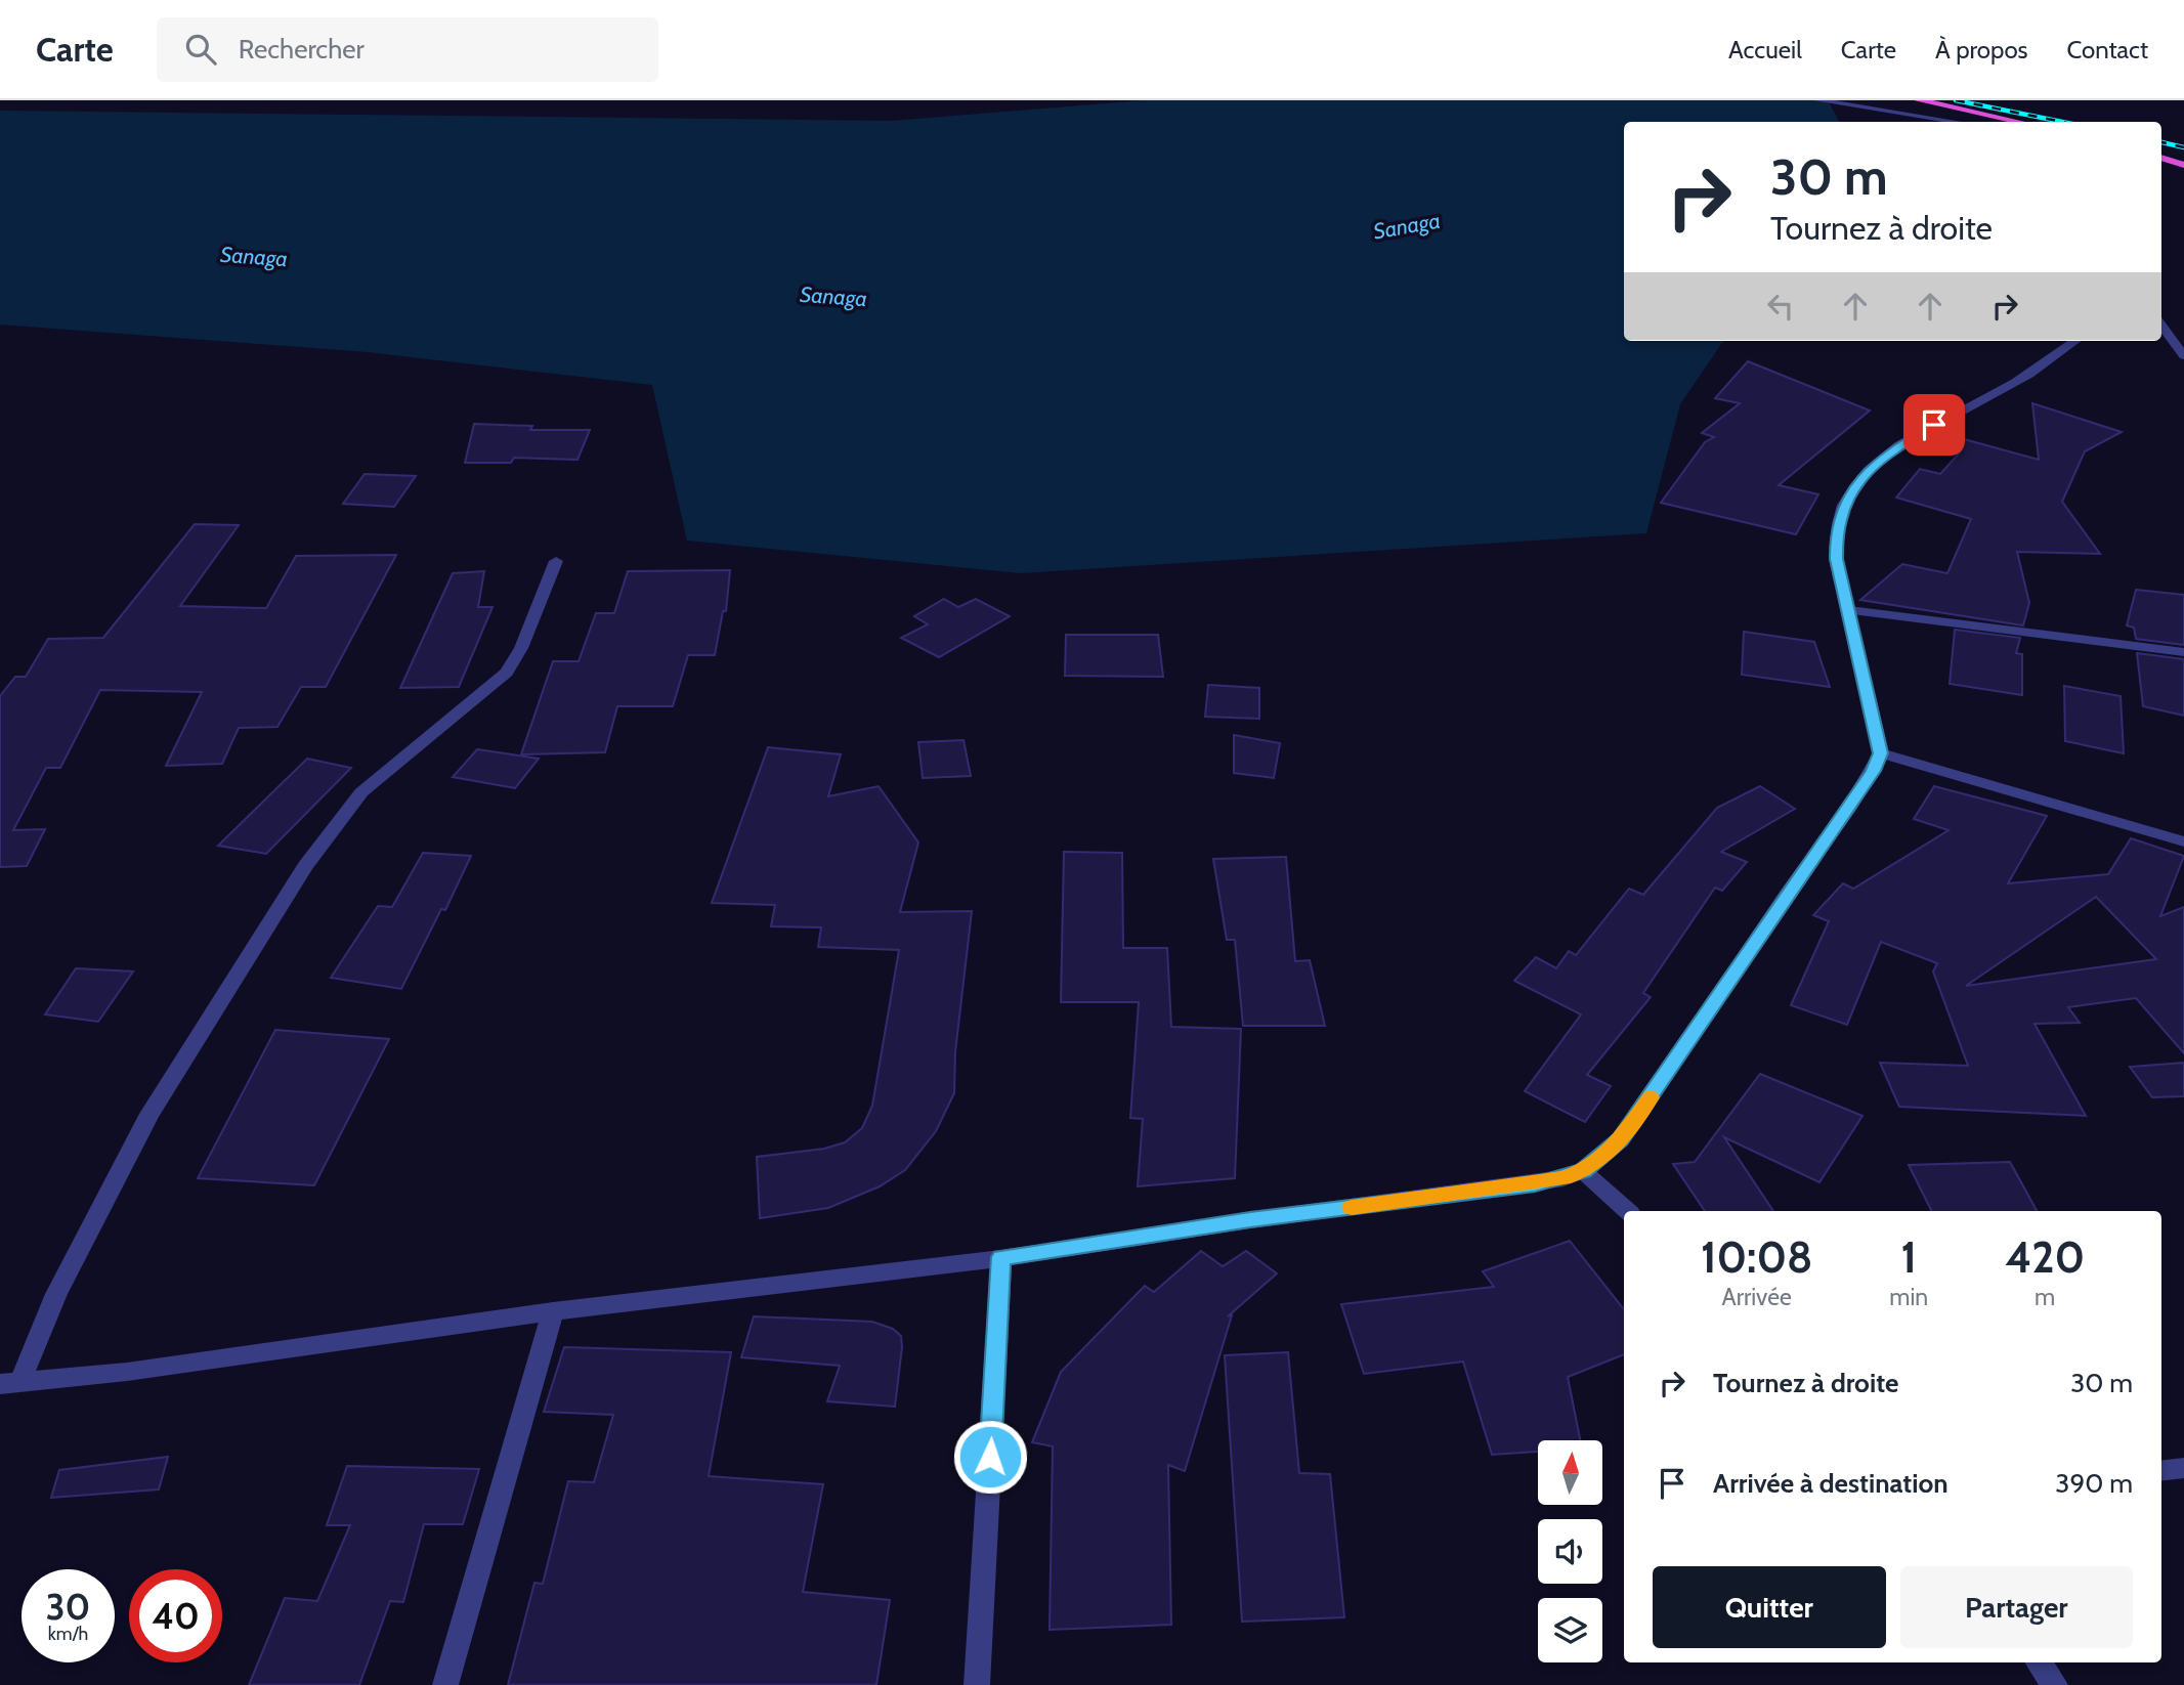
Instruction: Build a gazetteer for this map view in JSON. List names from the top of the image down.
{
  "water": ["Sanaga"],
  "north": "top",
  "page": {
    "header": "Carte",
    "search": "Rechercher",
    "nav": [
      "Accueil",
      "Carte",
      "À propos",
      "Contact"
    ],
    "turn": ["30 m", "Tournez à droite"],
    "eta": [
      "10:08",
      "Arrivée",
      "1",
      "min",
      "420",
      "m"
    ],
    "list": [
      {
        "name": "Tournez à droite",
        "value": "30 m"
      },
      {
        "name": "Arrivée à destination",
        "value": "390 m"
      }
    ],
    "buttons": ["Quitter", "Partager"],
    "speed": "30 km/h",
    "limit": "40"
  }
}
